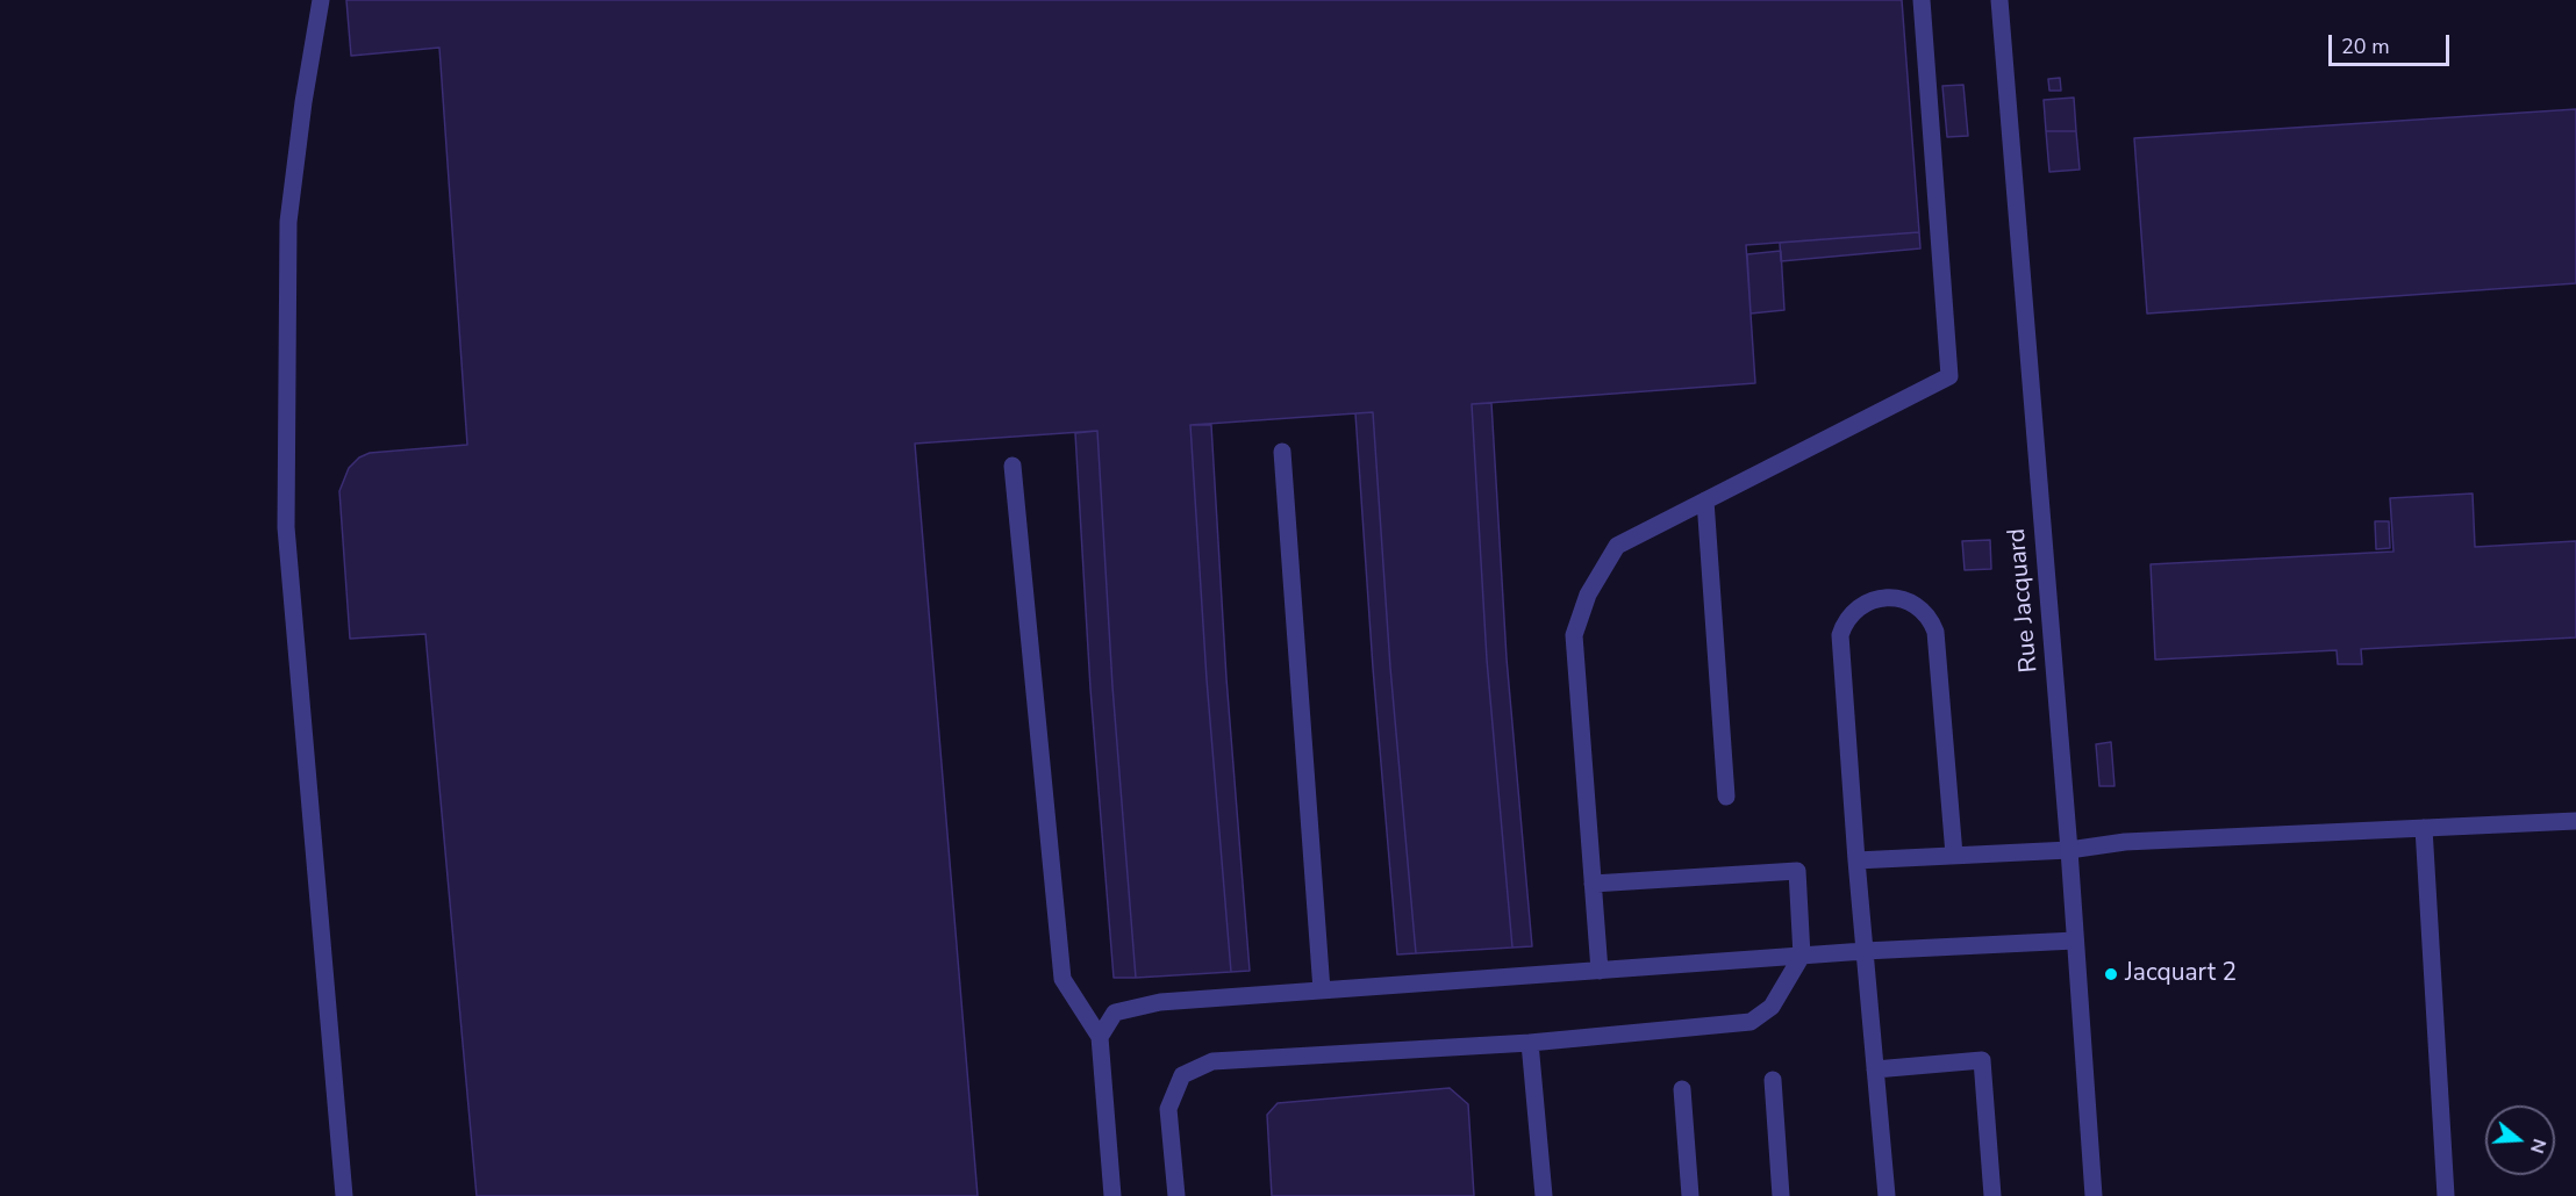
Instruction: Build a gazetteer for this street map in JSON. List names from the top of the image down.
{
  "streets": {
    "street": ["Rue Jacquard"]
  },
  "places": ["Jacquart 2"],
  "scale_bar": "20 m",
  "north": "right"
}
